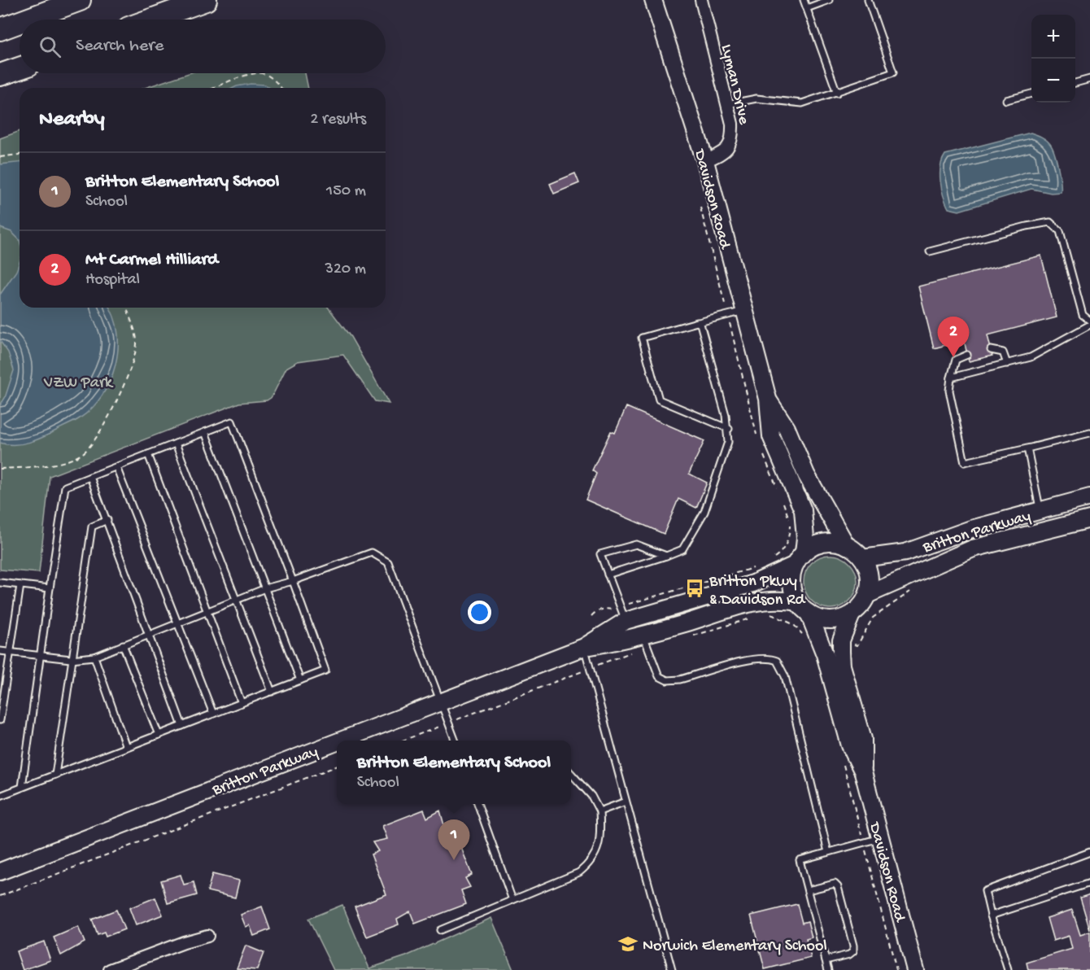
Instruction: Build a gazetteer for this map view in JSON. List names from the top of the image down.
{
  "streets": {
    "main road": ["Davidson Road", "Britton Parkway"],
    "street": ["Lyman Drive"]
  },
  "crossings": [
    ["Lyman Drive", "Davidson Road"],
    ["Davidson Road", "Britton Parkway"]
  ],
  "parks": ["VZW Park"],
  "places": {
    "bus stop": ["Britton Pkwy & Davidson Rd"],
    "school or university": ["Norwich Elementary School"]
  },
  "page": {
    "map_buttons": ["+", "−"],
    "search": "Search here",
    "heading": ["Nearby", "2 results"],
    "list": [
      {
        "mark": "1",
        "name": "Britton Elementary School",
        "note": "School",
        "value": "150 m"
      },
      {
        "mark": "2",
        "name": "Mt Carmel Hilliard",
        "note": "Hospital",
        "value": "320 m"
      }
    ],
    "pins": ["2", "1"],
    "popup": ["Britton Elementary School", "School"]
  }
}
